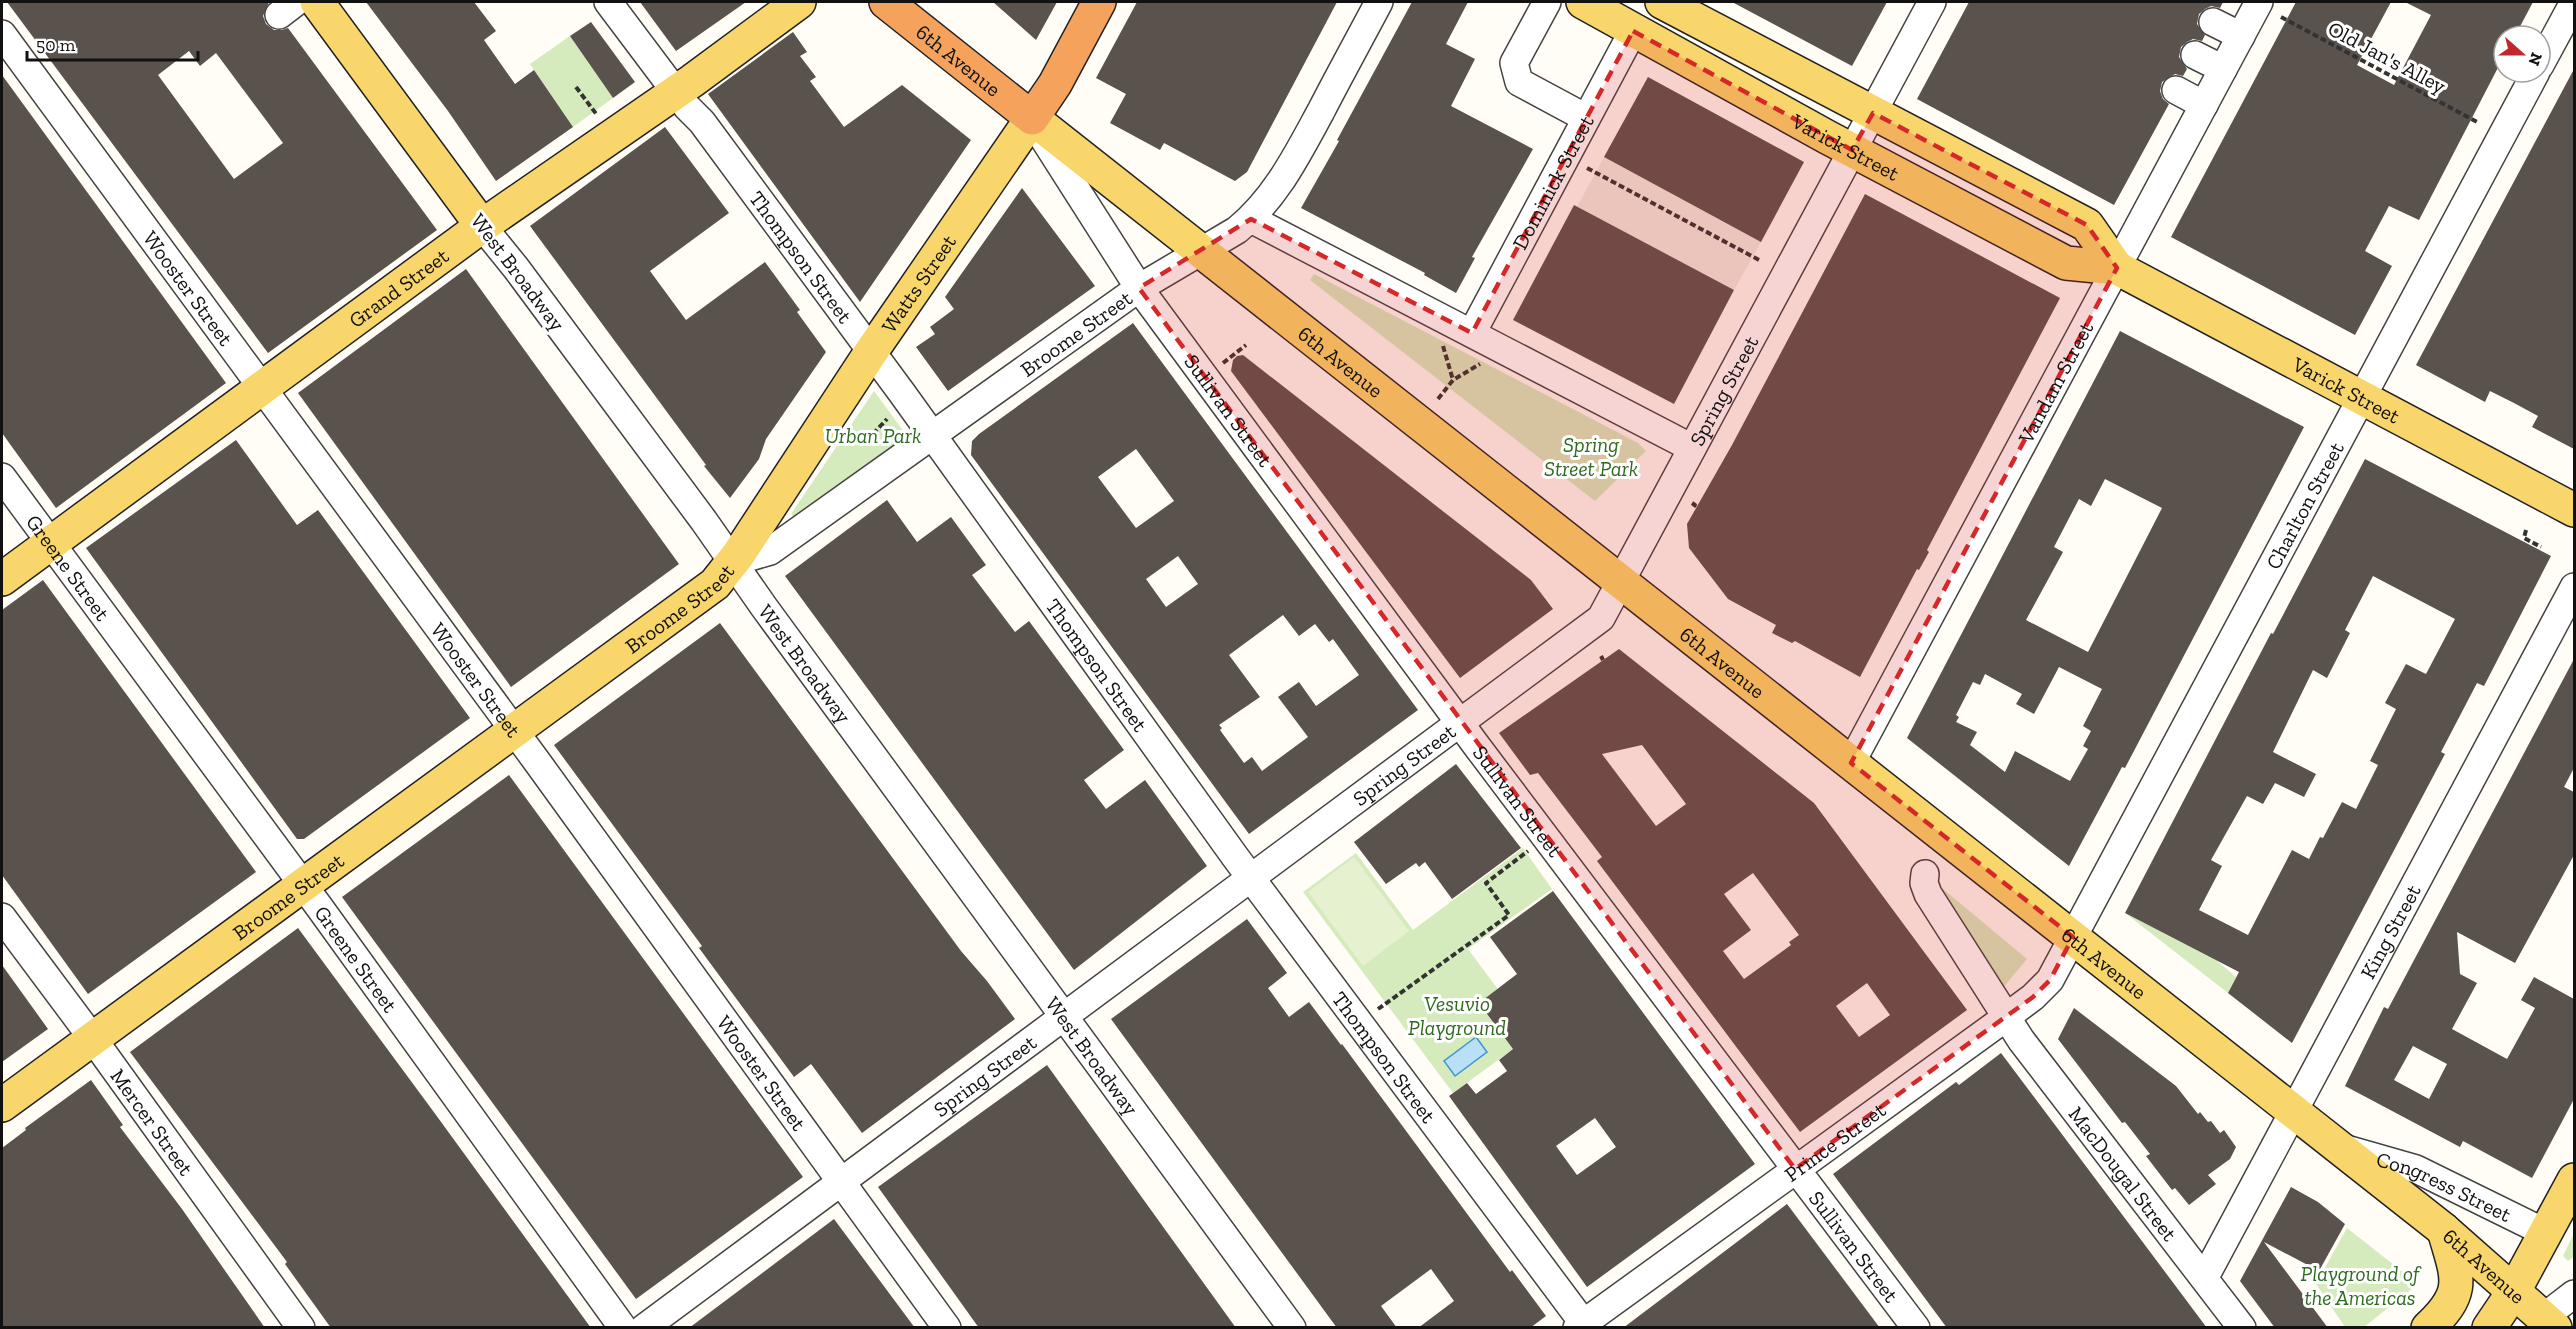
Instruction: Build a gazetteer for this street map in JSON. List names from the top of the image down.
{
  "streets": {
    "highway": ["6th Avenue", "Watts Street"],
    "main road": [
      "Varick Street",
      "West Broadway",
      "Grand Street",
      "Broome Street"
    ],
    "street": [
      "Dominick Street",
      "Thompson Street",
      "Wooster Street",
      "Vandam Street",
      "Spring Street",
      "Sullivan Street",
      "Charlton Street",
      "Greene Street",
      "King Street",
      "Mercer Street",
      "Prince Street",
      "MacDougal Street",
      "Congress Street"
    ],
    "path": ["Old Jan's Alley"]
  },
  "crossings": [
    ["6th Avenue", "Watts Street"],
    ["6th Avenue", "Broome Street"],
    ["6th Avenue", "Vandam Street"],
    ["6th Avenue", "Spring Street"],
    ["6th Avenue", "Sullivan Street"],
    ["6th Avenue", "Charlton Street"],
    ["6th Avenue", "King Street"],
    ["6th Avenue", "Prince Street"],
    ["6th Avenue", "Congress Street"],
    ["Varick Street", "Dominick Street"],
    ["Varick Street", "Vandam Street"],
    ["Varick Street", "Spring Street"],
    ["Varick Street", "Charlton Street"],
    ["Thompson Street", "Watts Street"],
    ["Thompson Street", "Grand Street"],
    ["Thompson Street", "Broome Street"],
    ["Thompson Street", "Spring Street"],
    ["Thompson Street", "Prince Street"],
    ["West Broadway", "Watts Street"],
    ["West Broadway", "Grand Street"],
    ["West Broadway", "Broome Street"],
    ["West Broadway", "Spring Street"],
    ["Watts Street", "Broome Street"],
    ["Watts Street", "Sullivan Street"],
    ["Grand Street", "Wooster Street"],
    ["Grand Street", "Greene Street"],
    ["Wooster Street", "Broome Street"],
    ["Wooster Street", "Spring Street"],
    ["Broome Street", "Sullivan Street"],
    ["Broome Street", "Greene Street"],
    ["Broome Street", "Mercer Street"],
    ["Spring Street", "Sullivan Street"],
    ["Sullivan Street", "Prince Street"],
    ["Charlton Street", "Prince Street"],
    ["King Street", "MacDougal Street"],
    ["Prince Street", "MacDougal Street"]
  ],
  "parks": [
    "Urban Park",
    "Spring Street Park",
    "Vesuvio Playground",
    "Playground of the Americas"
  ],
  "scale_bar": "50 m",
  "north": "right"
}
